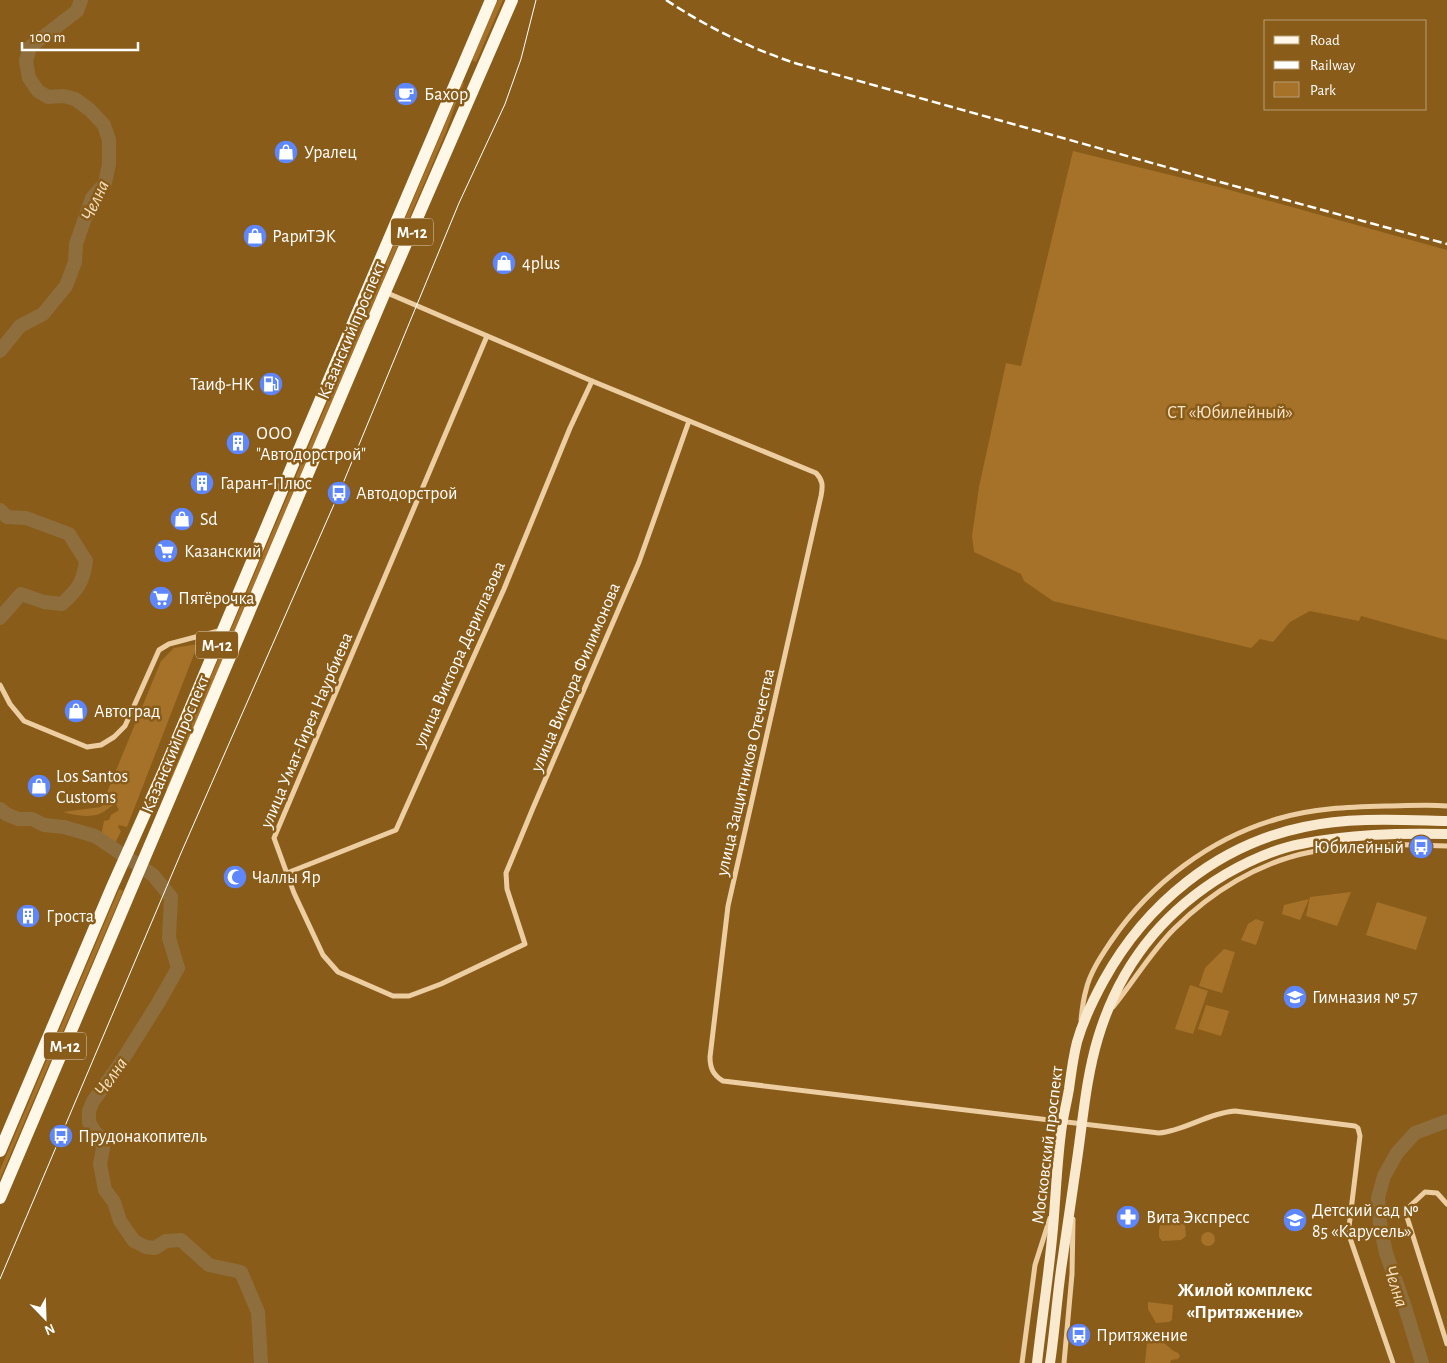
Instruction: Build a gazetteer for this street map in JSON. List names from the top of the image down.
{
  "streets": {
    "main road": ["М-12", "Казанский проспект", "Московский проспект"],
    "street": [
      "улица Виктора Дериглазова",
      "улица Виктора Филимонова",
      "улица Умат-Гирея Наурбиева",
      "улица Защитников Отечества"
    ]
  },
  "crossings": [
    ["улица Виктора Дериглазова", "улица Умат-Гирея Наурбиева"],
    ["улица Виктора Филимонова", "улица Умат-Гирея Наурбиева"],
    ["улица Виктора Филимонова", "улица Защитников Отечества"],
    ["улица Защитников Отечества", "Московский проспект"]
  ],
  "districts": ["Жилой комплекс «Притяжение»"],
  "water": ["Челна"],
  "parks": ["СТ «Юбилейный»"],
  "places": {
    "cafe": ["Бахор"],
    "shop": [
      "Уралец",
      "РариТЭК",
      "4plus",
      "Sd",
      "Автоград",
      "Los Santos Customs"
    ],
    "fuel station": ["Таиф-НК"],
    "building": ["ООО \"Автодорстрой\"", "Гарант-Плюс", "Гроста"],
    "bus stop": [
      "Автодорстрой",
      "Юбилейный",
      "Прудонакопитель",
      "Притяжение"
    ],
    "supermarket": ["Казанский", "Пятёрочка"],
    "mosque": ["Чаллы Яр"],
    "school or university": ["Гимназия № 57", "Детский сад № 85 «Карусель»"],
    "pharmacy": ["Вита Экспресс"]
  },
  "legend": ["Road", "Railway", "Park"],
  "scale_bar": "100 m",
  "north": "bottom right"
}
